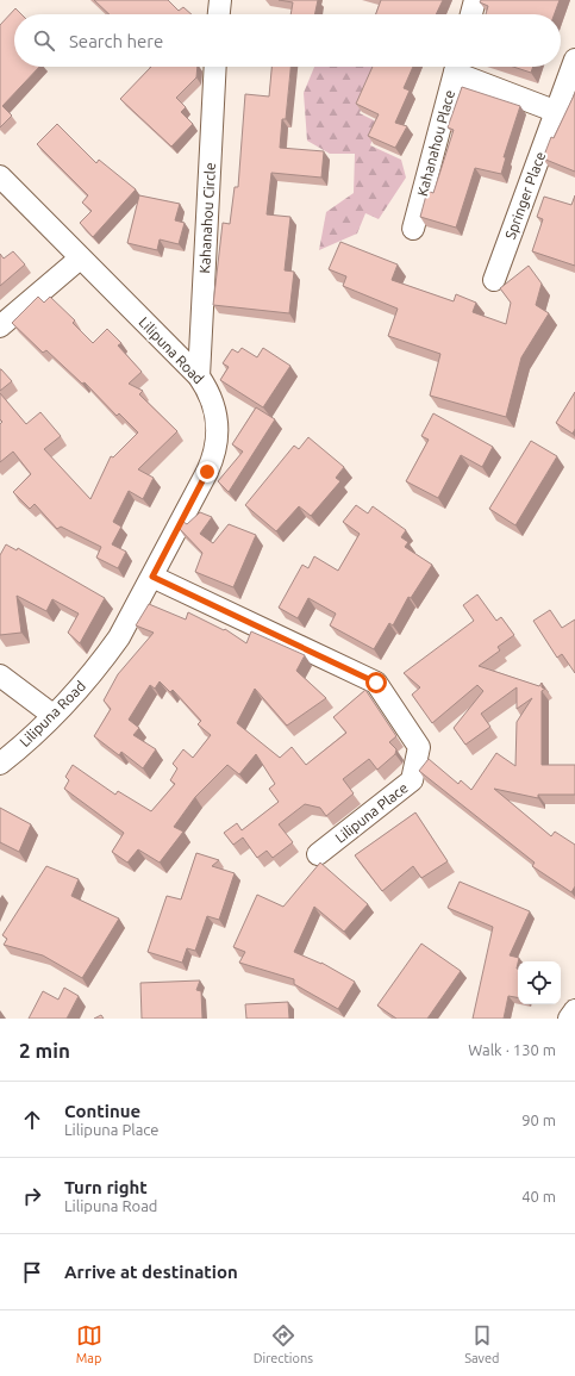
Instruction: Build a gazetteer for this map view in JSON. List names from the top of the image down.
{
  "streets": {
    "street": [
      "Kahanahou Place",
      "Springer Place",
      "Kahanahou Circle",
      "Lilipuna Road",
      "Lilipuna Place"
    ]
  },
  "crossings": [
    ["Kahanahou Circle", "Lilipuna Road"],
    ["Lilipuna Road", "Lilipuna Place"]
  ],
  "page": {
    "search": "Search here",
    "heading": ["2 min", "Walk · 130 m"],
    "list": [
      ["Continue", "Lilipuna Place", "90 m"],
      ["Turn right", "Lilipuna Road", "40 m"],
      "Arrive at destination"
    ],
    "nav": ["Map", "Directions", "Saved"]
  }
}
